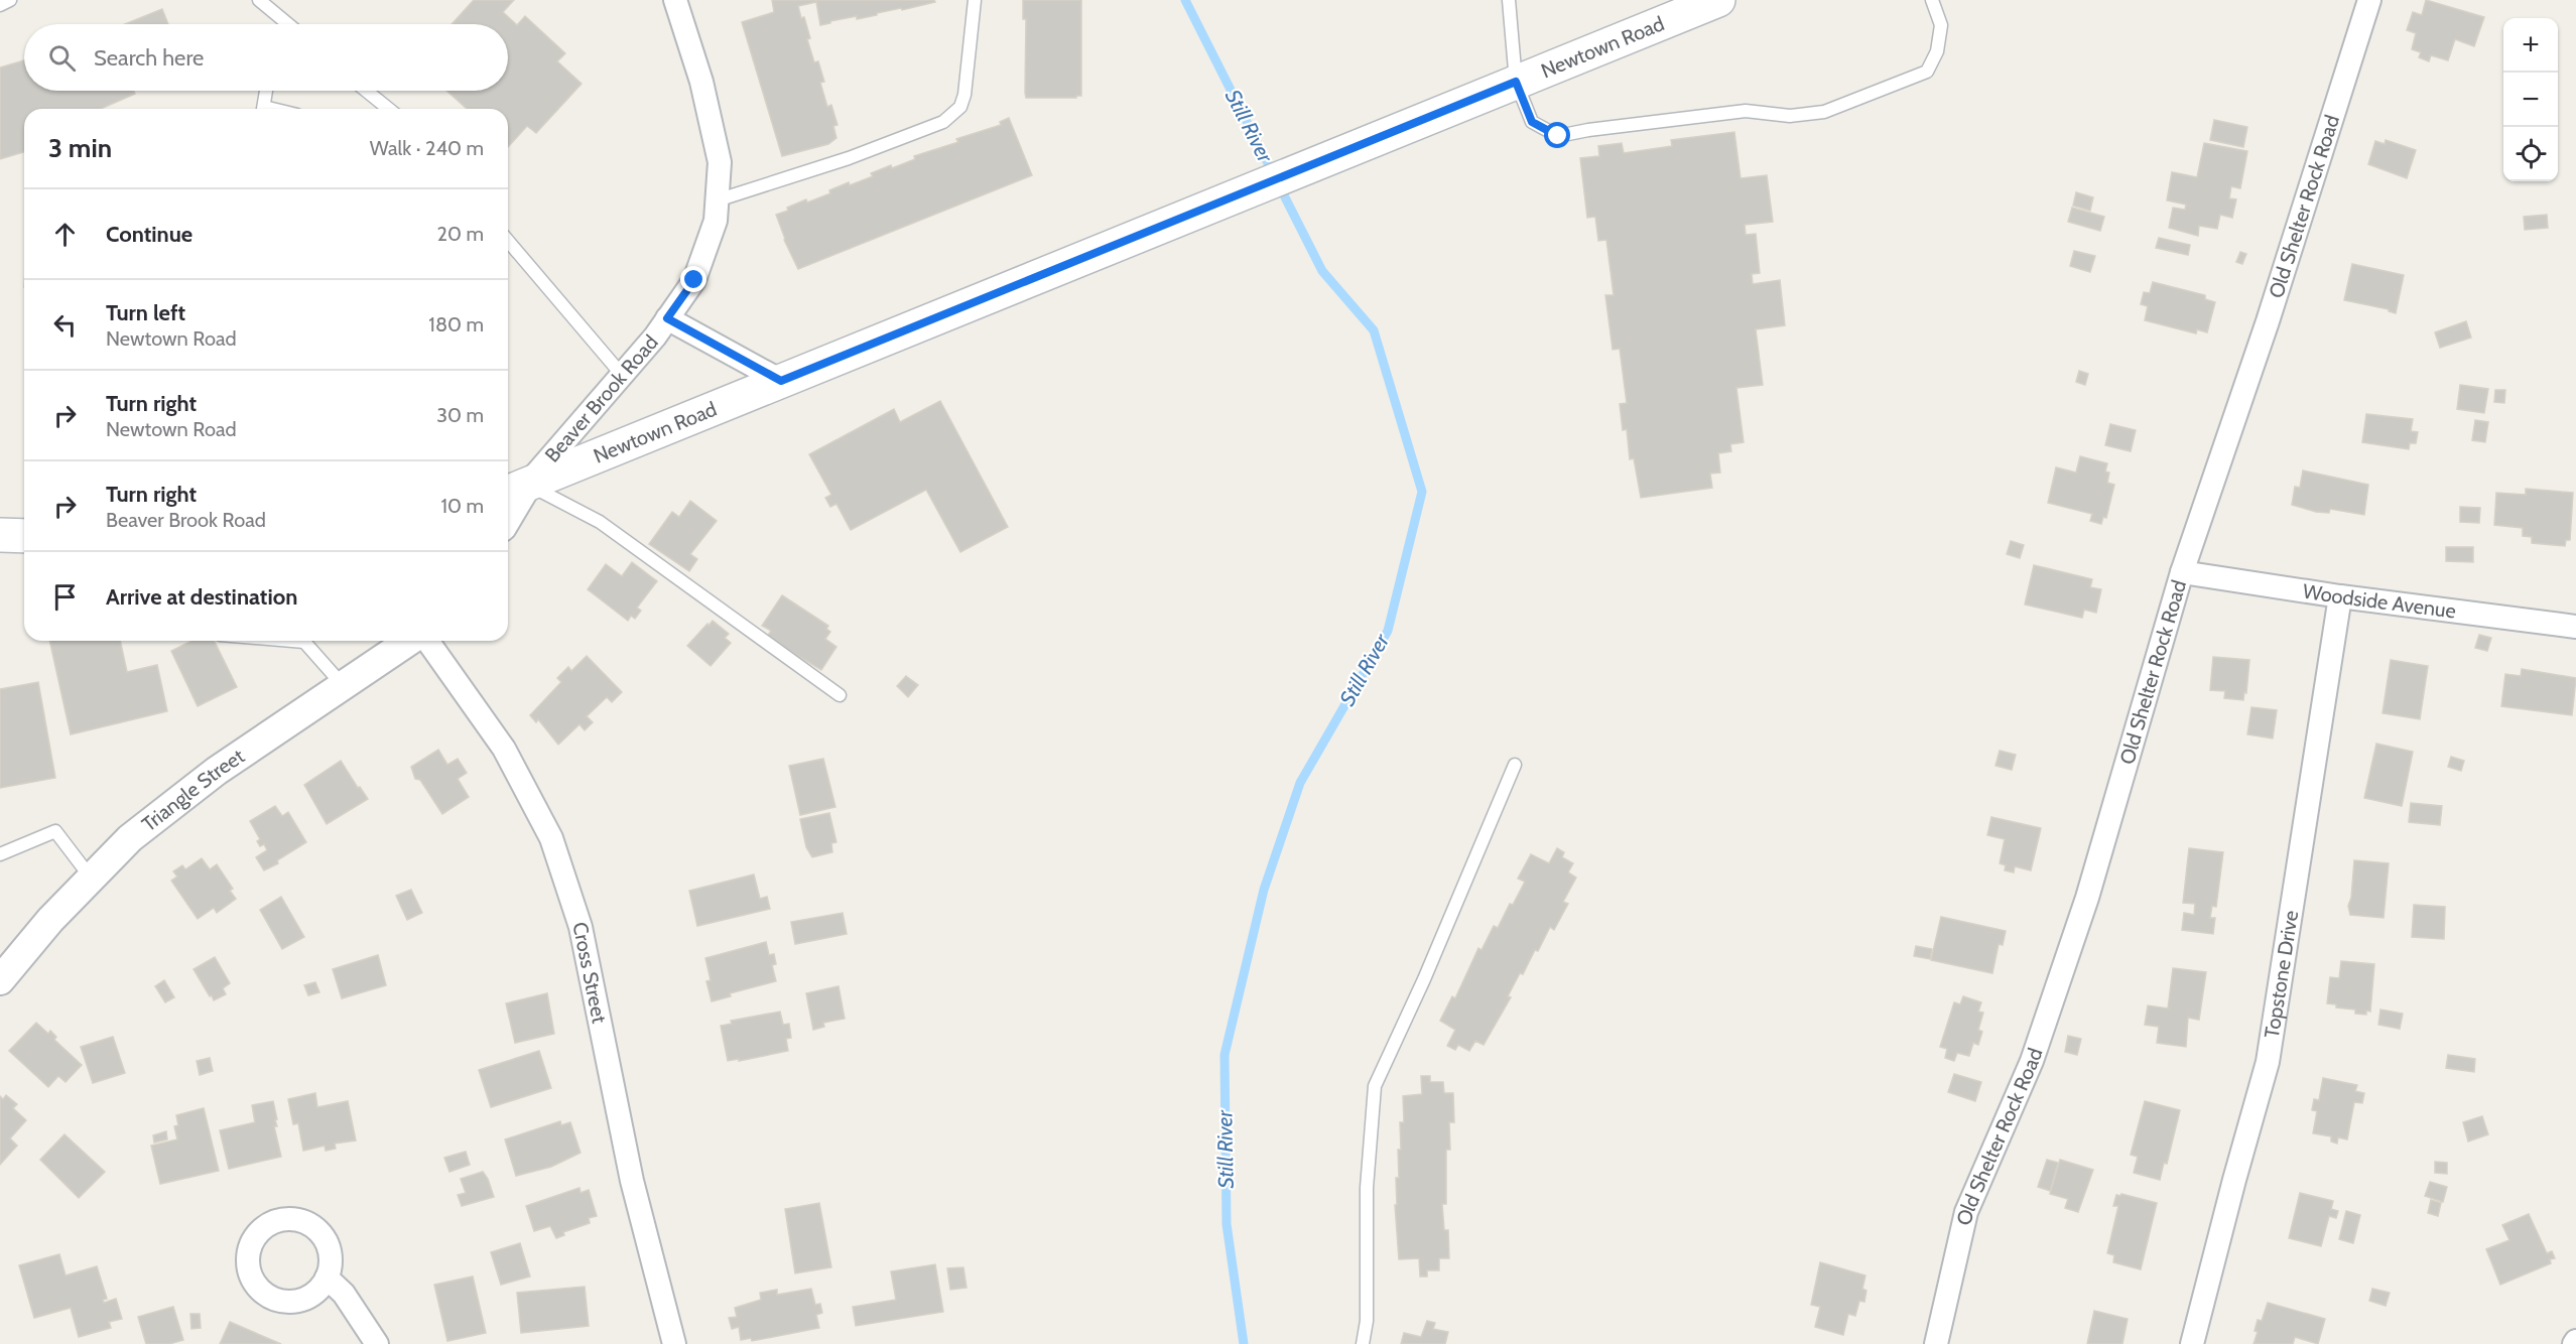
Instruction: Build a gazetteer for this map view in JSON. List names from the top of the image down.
{
  "streets": {
    "main road": ["Newtown Road"],
    "street": [
      "Old Shelter Rock Road",
      "Beaver Brook Road",
      "Woodside Avenue",
      "Triangle Street",
      "Cross Street",
      "Topstone Drive"
    ]
  },
  "crossings": [
    ["Newtown Road", "Beaver Brook Road"],
    ["Old Shelter Rock Road", "Woodside Avenue"],
    ["Woodside Avenue", "Topstone Drive"]
  ],
  "water": ["Still River"],
  "page": {
    "map_buttons": ["+", "−"],
    "search": "Search here",
    "heading": ["3 min", "Walk · 240 m"],
    "list": [
      ["Continue", "20 m"],
      ["Turn left", "Newtown Road", "180 m"],
      ["Turn right", "Newtown Road", "30 m"],
      ["Turn right", "Beaver Brook Road", "10 m"],
      "Arrive at destination"
    ]
  }
}
